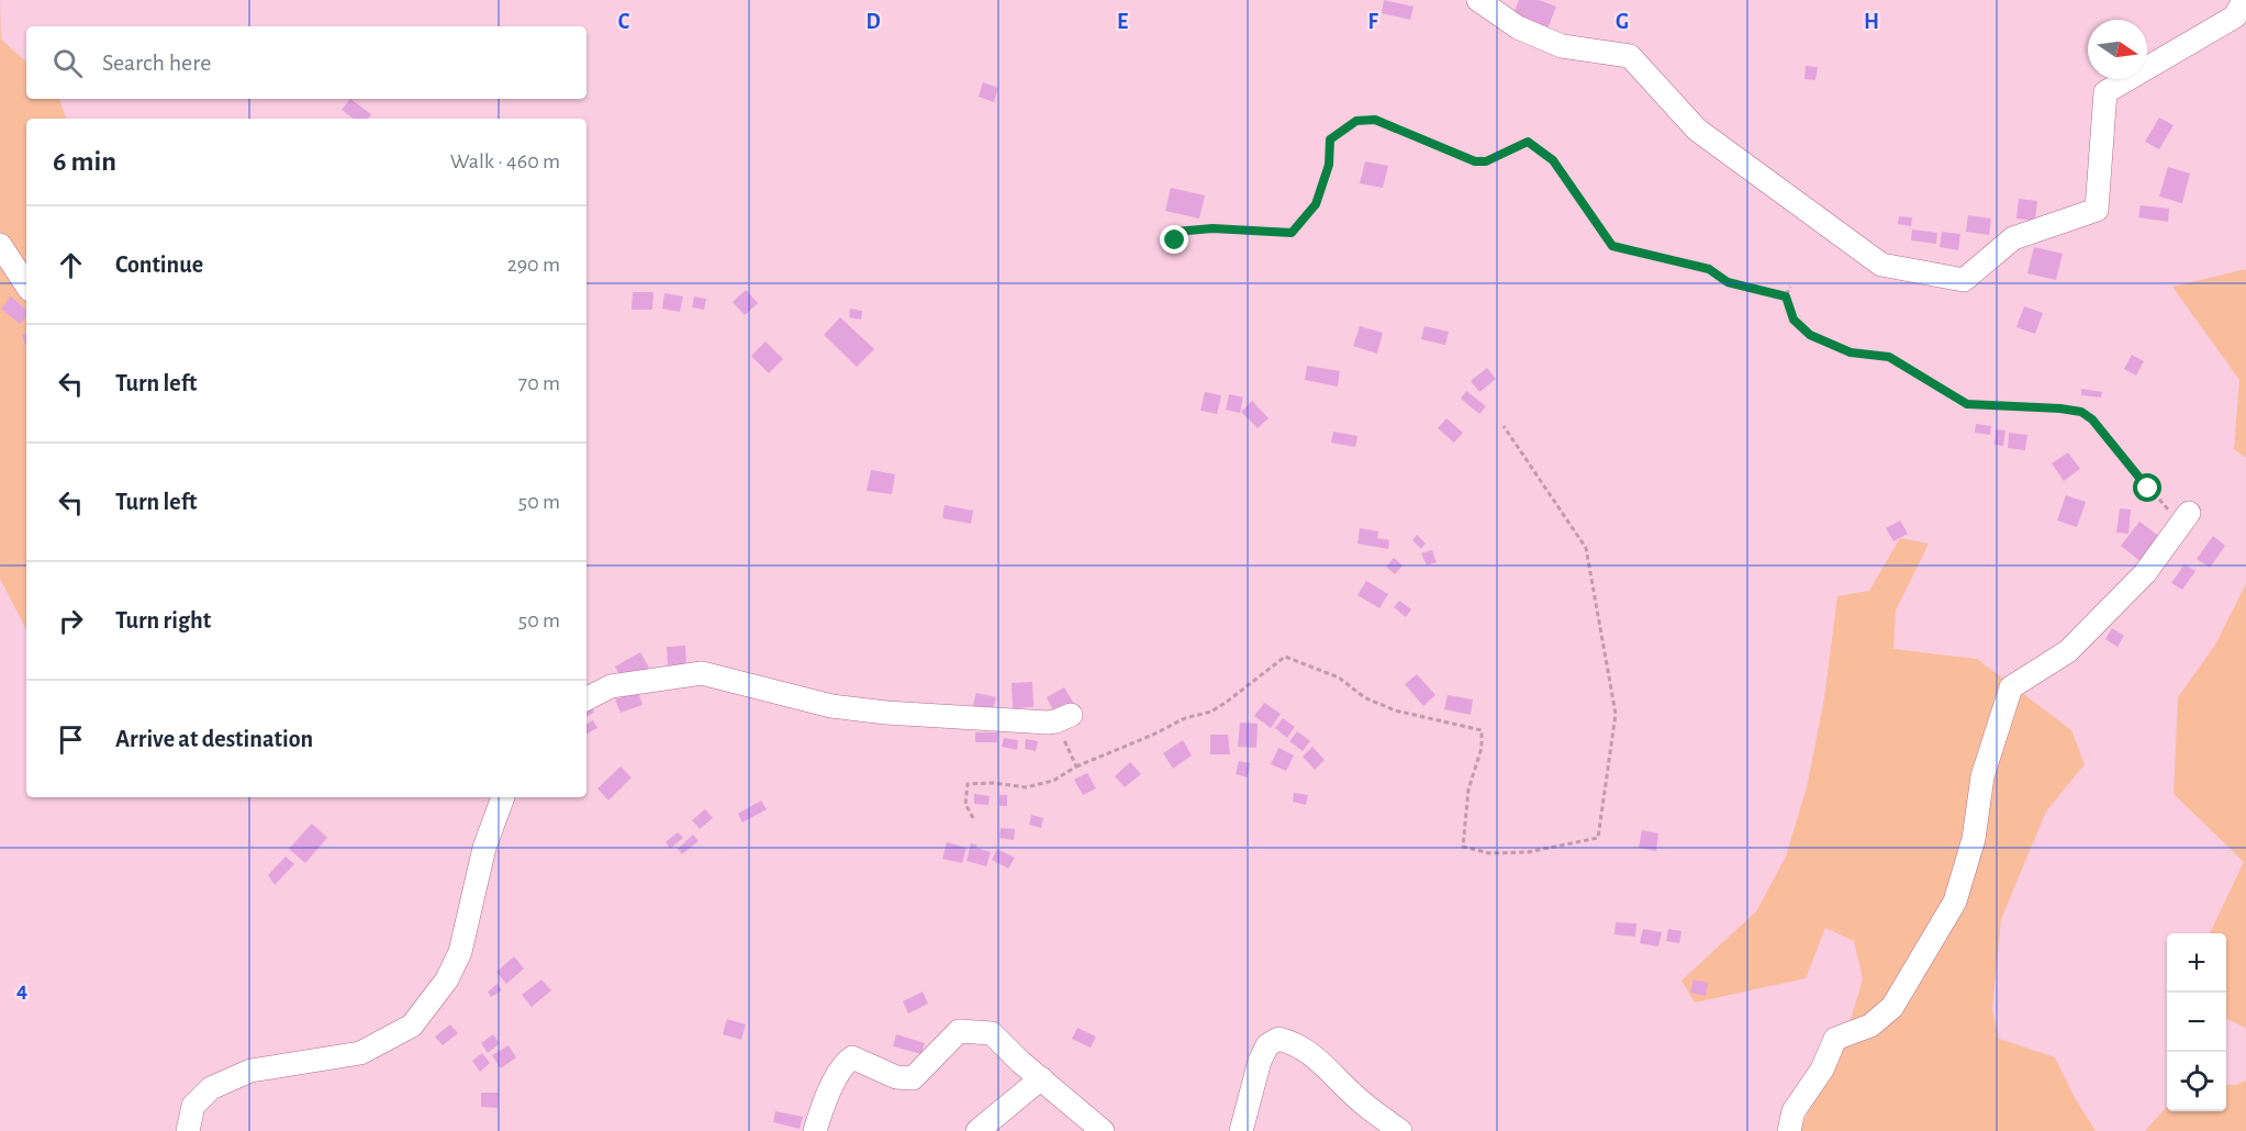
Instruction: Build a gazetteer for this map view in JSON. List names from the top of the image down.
{
  "north": "right",
  "page": {
    "search": "Search here",
    "heading": ["6 min", "Walk · 460 m"],
    "list": [
      ["Continue", "290 m"],
      ["Turn left", "70 m"],
      ["Turn left", "50 m"],
      ["Turn right", "50 m"],
      "Arrive at destination"
    ],
    "map_buttons": ["+", "−"]
  },
  "grid": {
    "columns": [
      "C",
      "D",
      "E",
      "F",
      "G",
      "H"
    ],
    "rows": ["4"]
  }
}
